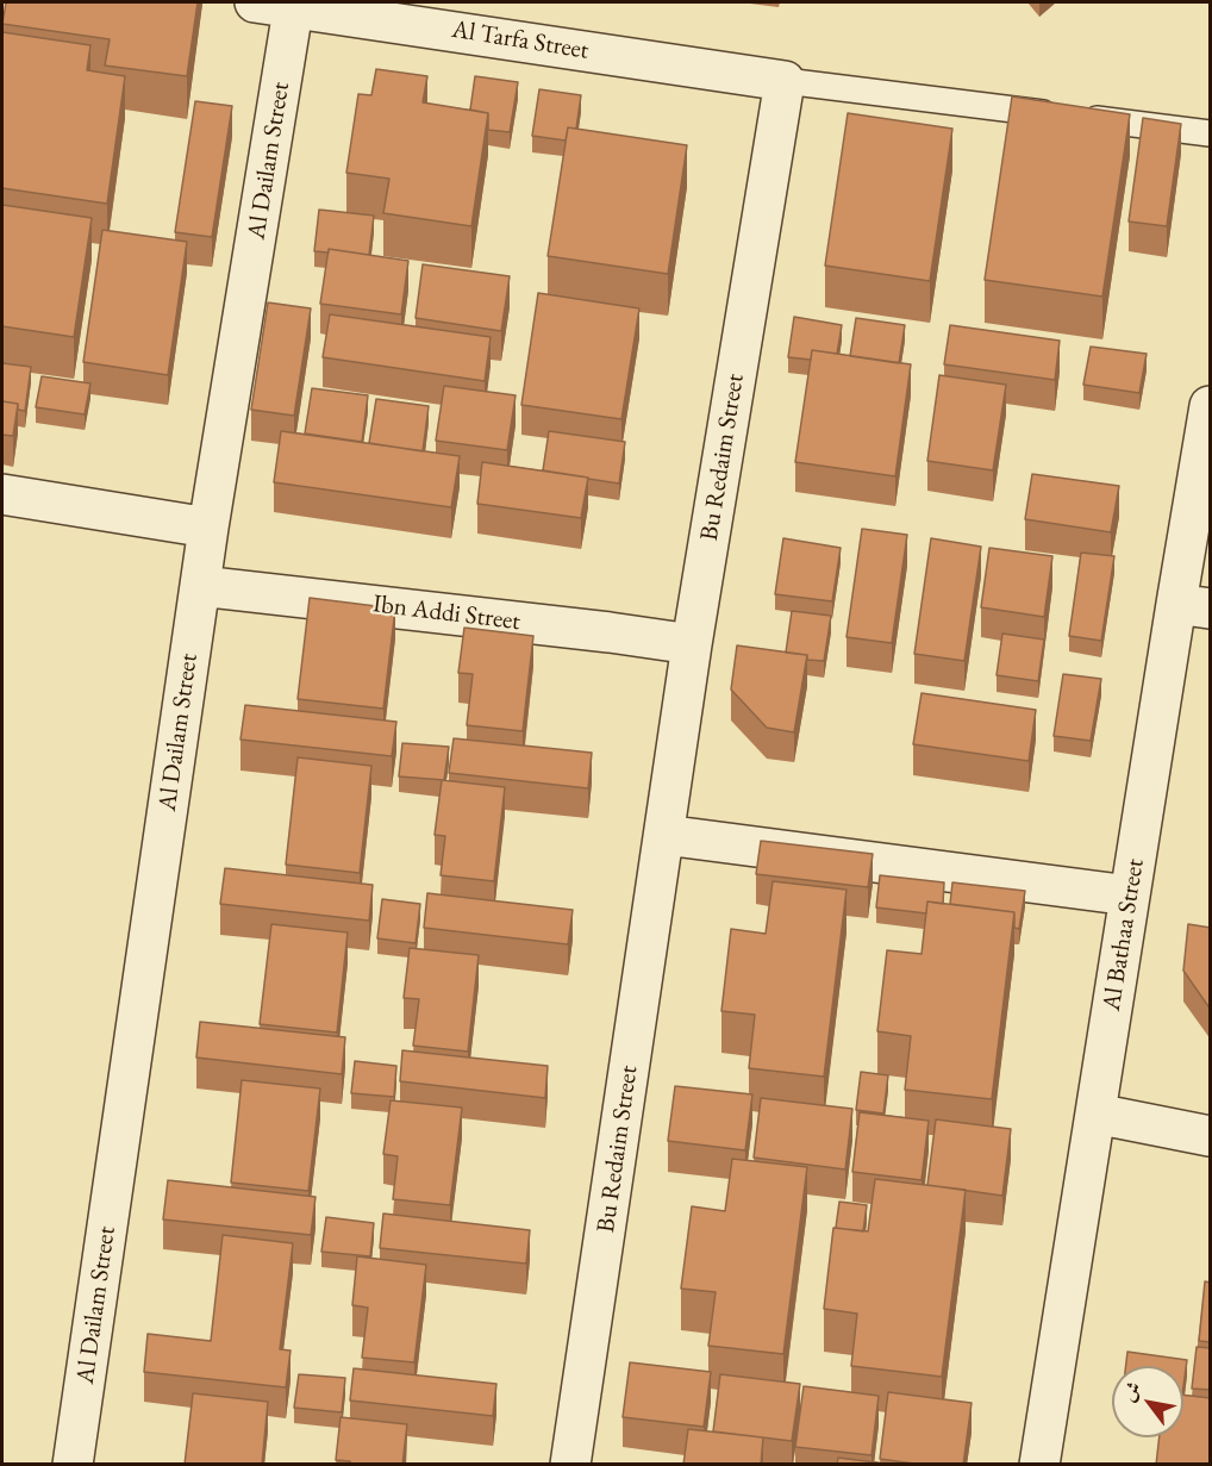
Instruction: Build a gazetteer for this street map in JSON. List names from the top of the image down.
{
  "streets": {
    "street": [
      "Al Tarfa Street",
      "Al Dailam Street",
      "Bu Redaim Street",
      "Ibn Addi Street",
      "Al Bathaa Street"
    ]
  },
  "crossings": [
    ["Al Tarfa Street", "Al Dailam Street"],
    ["Al Tarfa Street", "Bu Redaim Street"],
    ["Al Dailam Street", "Ibn Addi Street"],
    ["Bu Redaim Street", "Ibn Addi Street"]
  ],
  "north": "top left"
}
